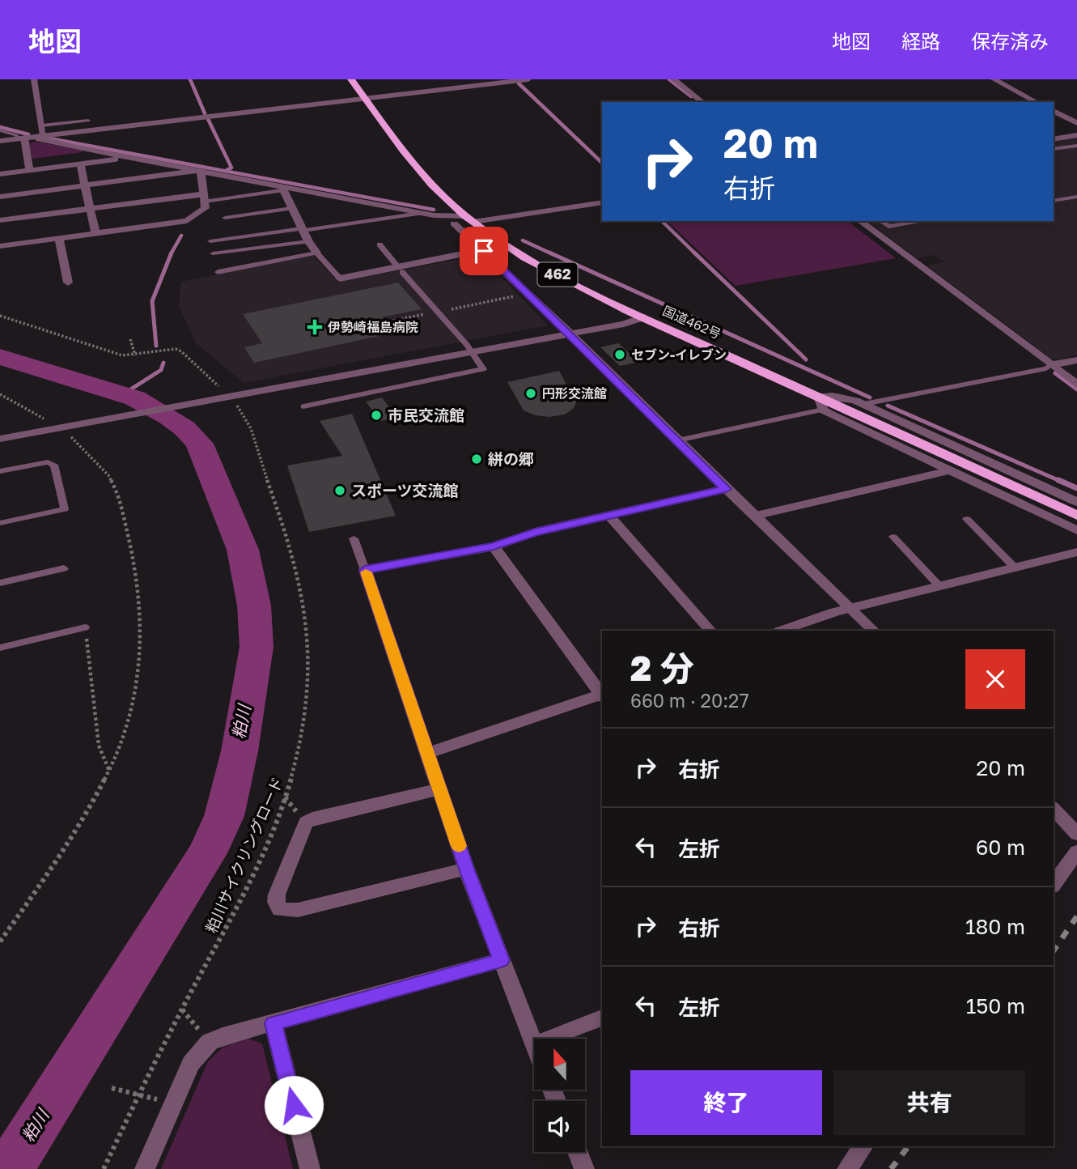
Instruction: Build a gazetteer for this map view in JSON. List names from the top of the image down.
{
  "streets": {
    "highway": ["462", "国道462号"],
    "path": ["粕川サイクリングロード"]
  },
  "water": ["粕川"],
  "places": {
    "health": ["伊勢崎福島病院"],
    "other": [
      "セブン-イレブン",
      "円形交流館",
      "市民交流館",
      "絣の郷",
      "スポーツ交流館"
    ]
  },
  "north": "top",
  "page": {
    "header": "地図",
    "nav": ["地図", "経路", "保存済み"],
    "turn": ["20 m", "右折"],
    "heading": ["2 分", "660 m · 20:27"],
    "list": [
      {
        "name": "右折",
        "value": "20 m"
      },
      {
        "name": "左折",
        "value": "60 m"
      },
      {
        "name": "右折",
        "value": "180 m"
      },
      {
        "name": "左折",
        "value": "150 m"
      }
    ],
    "buttons": ["終了", "共有"]
  }
}
